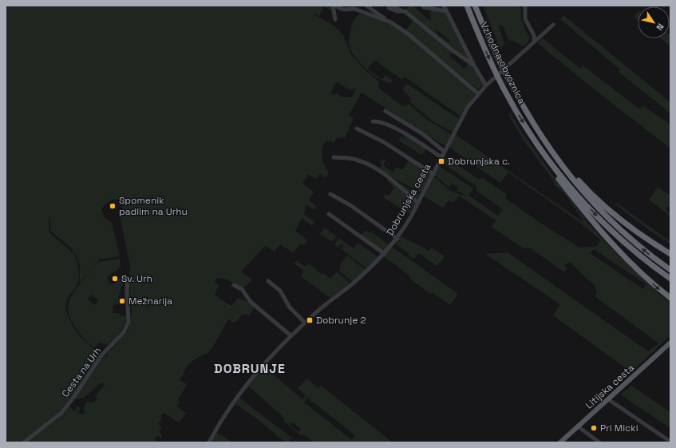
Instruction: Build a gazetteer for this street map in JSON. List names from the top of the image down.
{
  "streets": {
    "highway": ["Vzhodna obvoznica"],
    "main road": ["Litijska cesta"],
    "street": ["Dobrunjska cesta", "Cesta na Urh"]
  },
  "districts": ["DOBRUNJE"],
  "places": {
    "transit": ["Dobrunjska c.", "Dobrunje 2"],
    "other": [
      "Spomenik padlim na Urhu",
      "Sv. Urh",
      "Mežnarija",
      "Pri Micki"
    ]
  },
  "north": "bottom right"
}
